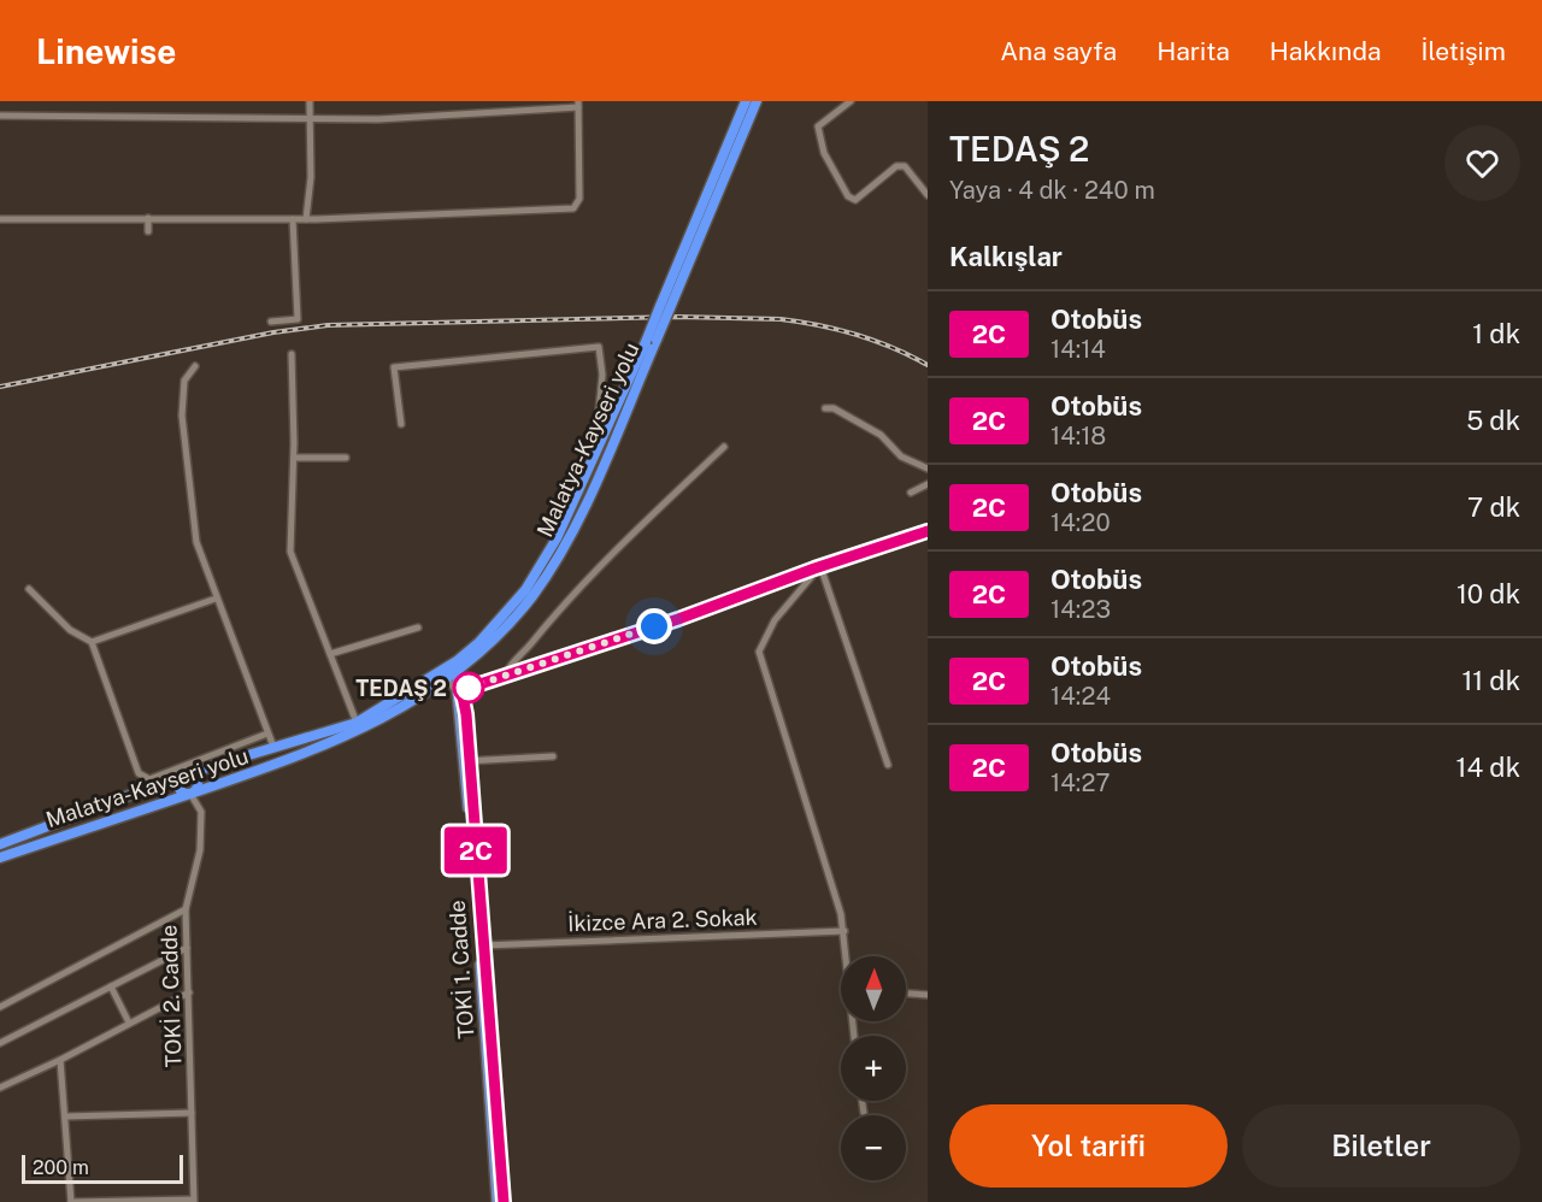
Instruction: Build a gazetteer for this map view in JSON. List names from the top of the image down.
{
  "streets": {
    "highway": ["Malatya-Kayseri yolu"],
    "main road": ["TOKİ 1. Cadde"],
    "street": ["İkizce Ara 2. Sokak", "TOKİ 2. Cadde"]
  },
  "crossings": [
    ["Malatya-Kayseri yolu", "TOKİ 1. Cadde"],
    ["Malatya-Kayseri yolu", "TOKİ 2. Cadde"],
    ["İkizce Ara 2. Sokak", "TOKİ 1. Cadde"]
  ],
  "places": ["TEDAŞ 2"],
  "lines": ["bus line 2C"],
  "scale_bar": "200 m",
  "north": "top",
  "page": {
    "header": "Linewise",
    "nav": [
      "Ana sayfa",
      "Harita",
      "Hakkında",
      "İletişim"
    ],
    "on_map": "2C",
    "heading": [
      ["TEDAŞ 2", "Yaya · 4 dk · 240 m"],
      "Kalkışlar"
    ],
    "list": [
      {
        "mark": "2C",
        "name": "Otobüs",
        "note": "14:14",
        "value": "1 dk"
      },
      {
        "mark": "2C",
        "name": "Otobüs",
        "note": "14:18",
        "value": "5 dk"
      },
      {
        "mark": "2C",
        "name": "Otobüs",
        "note": "14:20",
        "value": "7 dk"
      },
      {
        "mark": "2C",
        "name": "Otobüs",
        "note": "14:23",
        "value": "10 dk"
      },
      {
        "mark": "2C",
        "name": "Otobüs",
        "note": "14:24",
        "value": "11 dk"
      },
      {
        "mark": "2C",
        "name": "Otobüs",
        "note": "14:27",
        "value": "14 dk"
      }
    ],
    "map_buttons": ["+", "−"],
    "buttons": ["Yol tarifi", "Biletler"],
    "scale": "200 m"
  }
}
